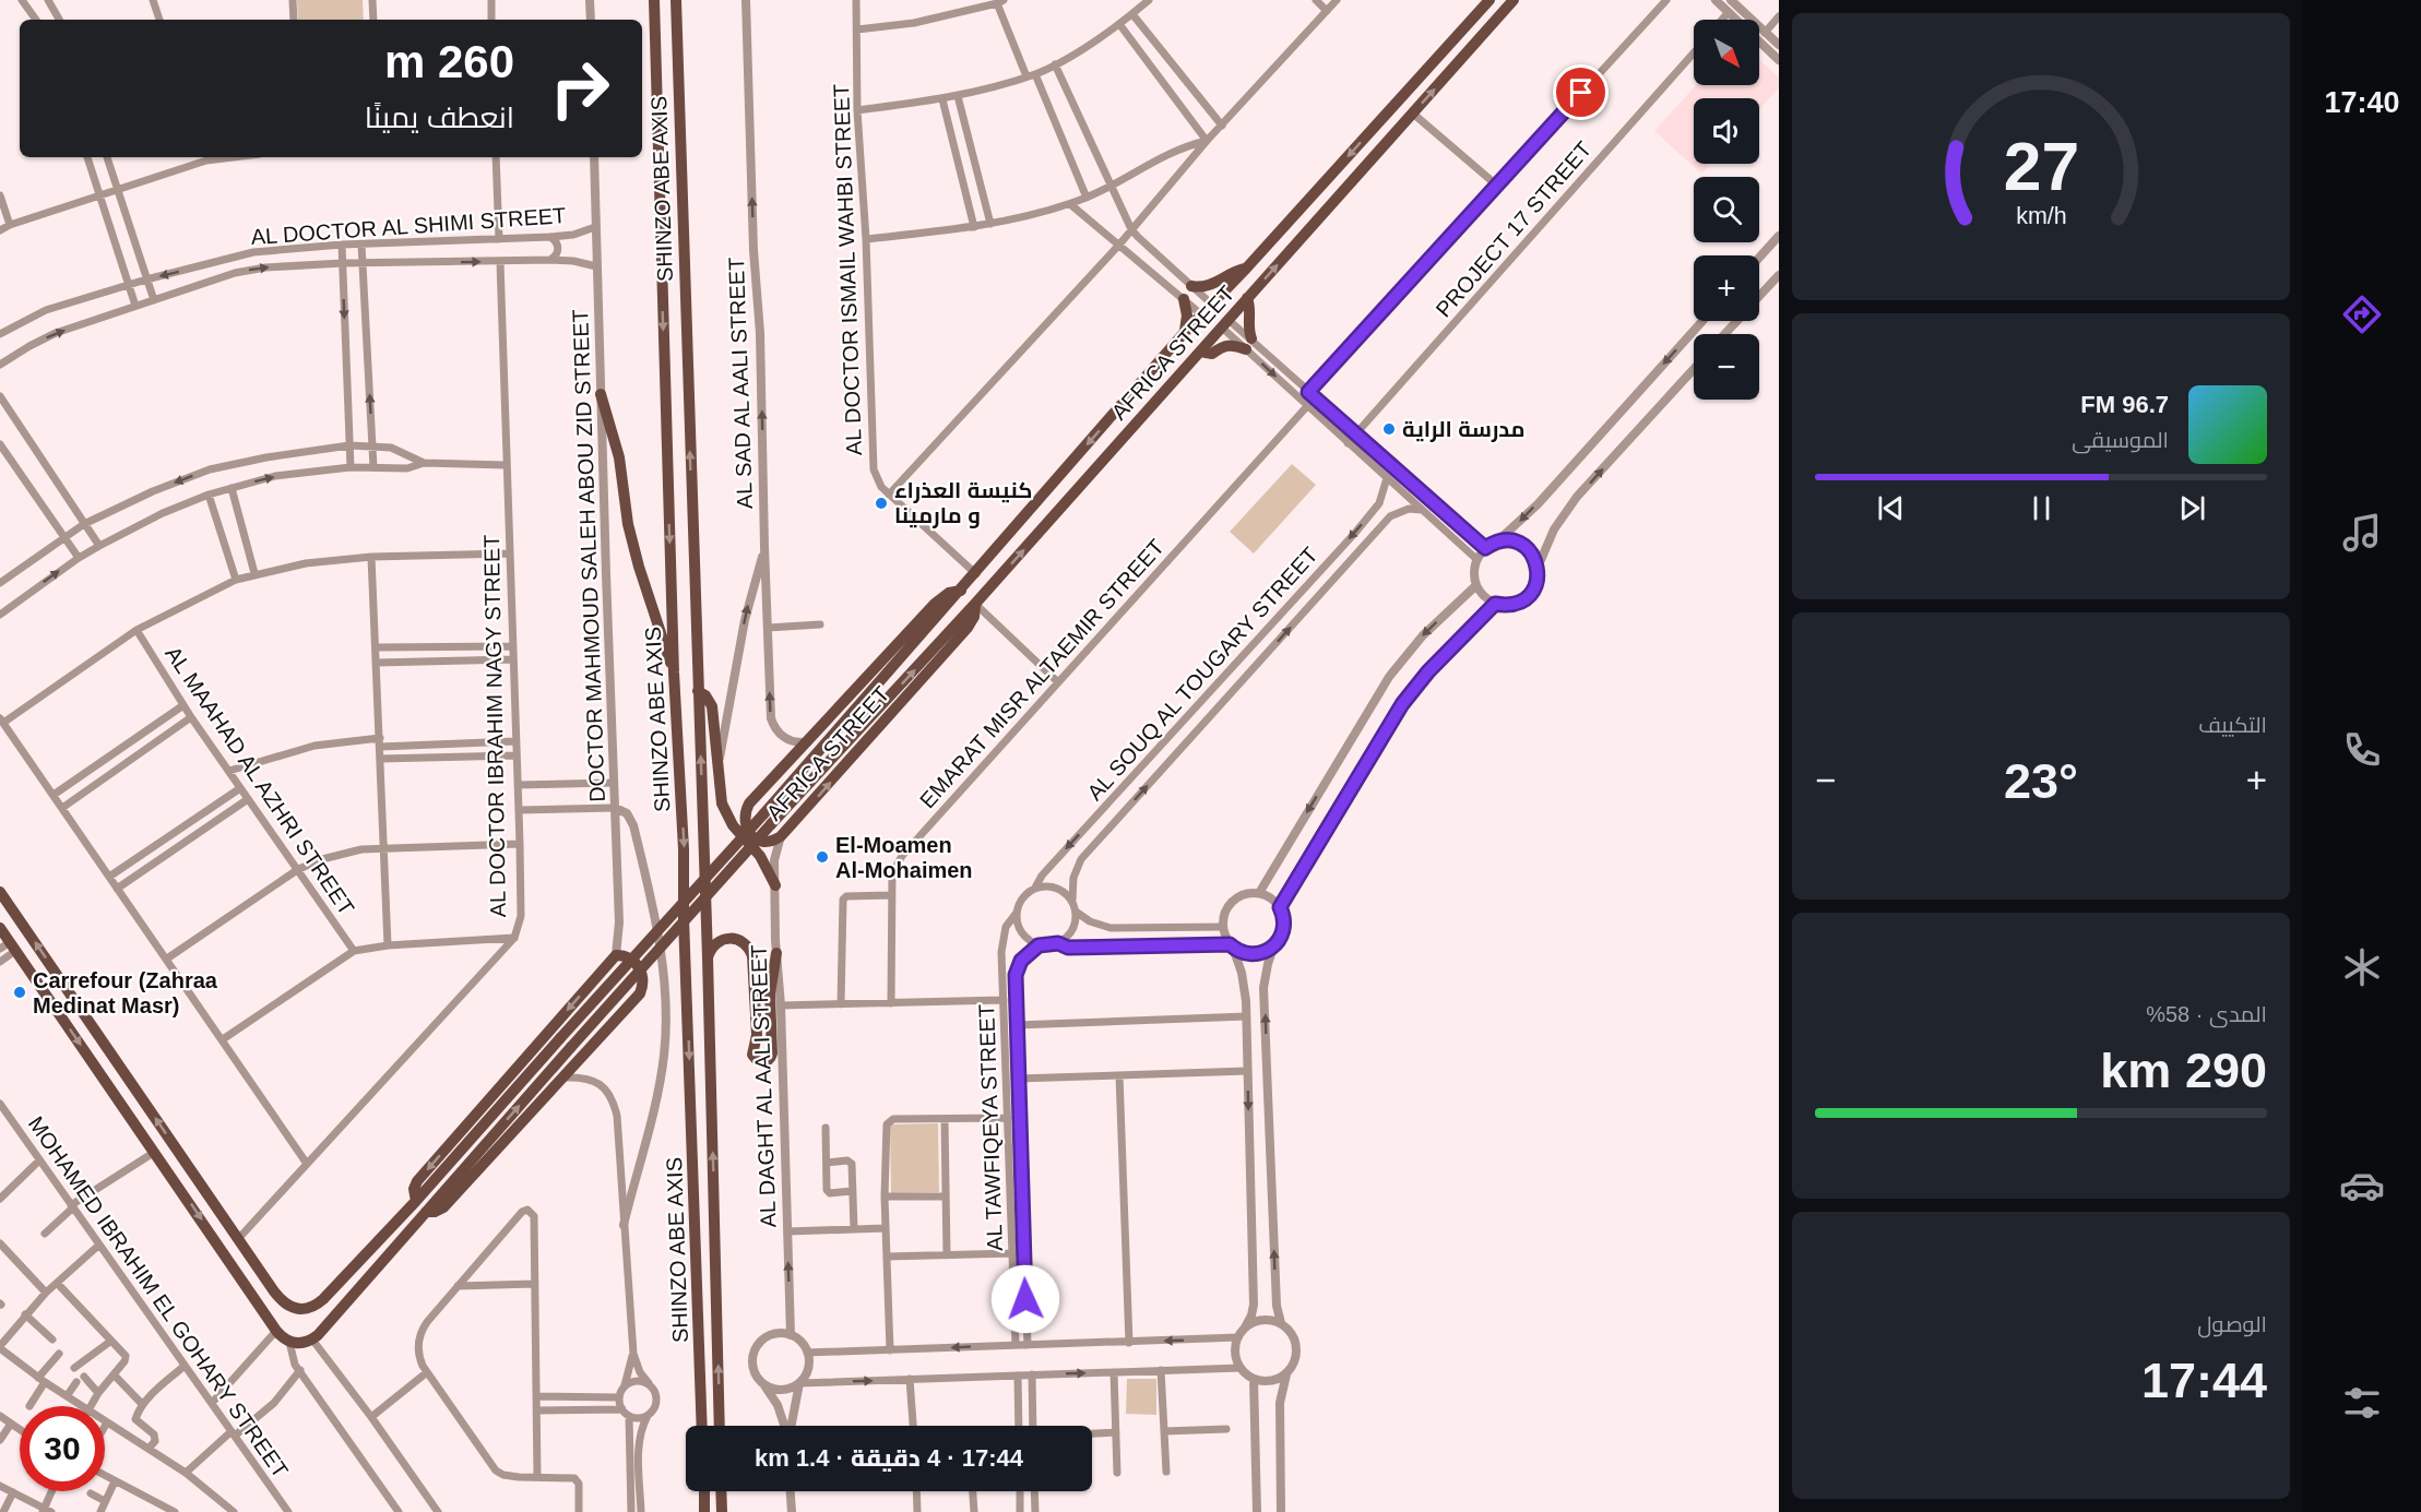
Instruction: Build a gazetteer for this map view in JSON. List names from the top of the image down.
{
  "streets": {
    "main road": ["SHINZO ABE AXIS", "AFRICA STREET"],
    "street": [
      "AL DOCTOR AL SHIMI STREET",
      "PROJECT 17 STREET",
      "AL DOCTOR ISMAIL WAHBI STREET",
      "AL SAD AL AALI STREET",
      "DOCTOR MAHMOUD SALEH ABOU ZID STREET",
      "EMARAT MISR ALTAEMIR STREET",
      "AL SOUQ AL TOUGARY STREET",
      "AL DOCTOR IBRAHIM NAGY STREET",
      "AL MAAHAD AL AZHRI STREET",
      "AL DAGHT AL AALI STREET",
      "AL TAWFIQEYA STREET",
      "MOHAMED IBRAHIM EL GOHARY STREET"
    ]
  },
  "crossings": [
    ["AL DOCTOR AL SHIMI STREET", "DOCTOR MAHMOUD SALEH ABOU ZID STREET"],
    ["AL DOCTOR AL SHIMI STREET", "AL DOCTOR IBRAHIM NAGY STREET"],
    ["AL DOCTOR ISMAIL WAHBI STREET", "AFRICA STREET"],
    ["AFRICA STREET", "AL SAD AL AALI STREET"],
    ["AFRICA STREET", "AL DAGHT AL AALI STREET"],
    ["AL SOUQ AL TOUGARY STREET", "AL TAWFIQEYA STREET"]
  ],
  "one_way": ["AL SAD AL AALI STREET"],
  "places": [
    "مدرسة الراية",
    "كنيسة العذراء و مارمينا",
    "El-Moamen Al-Mohaimen",
    "Carrefour (Zahraa Medinat Masr)"
  ],
  "north": "bottom right",
  "page": {
    "tabs": "17:40",
    "map_buttons": ["+", "−"],
    "turn": ["260 m", "انعطف يمينًا"],
    "song": ["96.7 FM", "الموسيقى"],
    "tile": [
      "التكييف",
      ["المدى · 58%", "290 km"],
      ["الوصول", "17:44"]
    ],
    "heat": ["−", "23°", "+"],
    "limit": "30",
    "trip": "17:44 · 4 دقيقة · 1.4 km",
    "gauge": ["27", "km/h"]
  }
}
